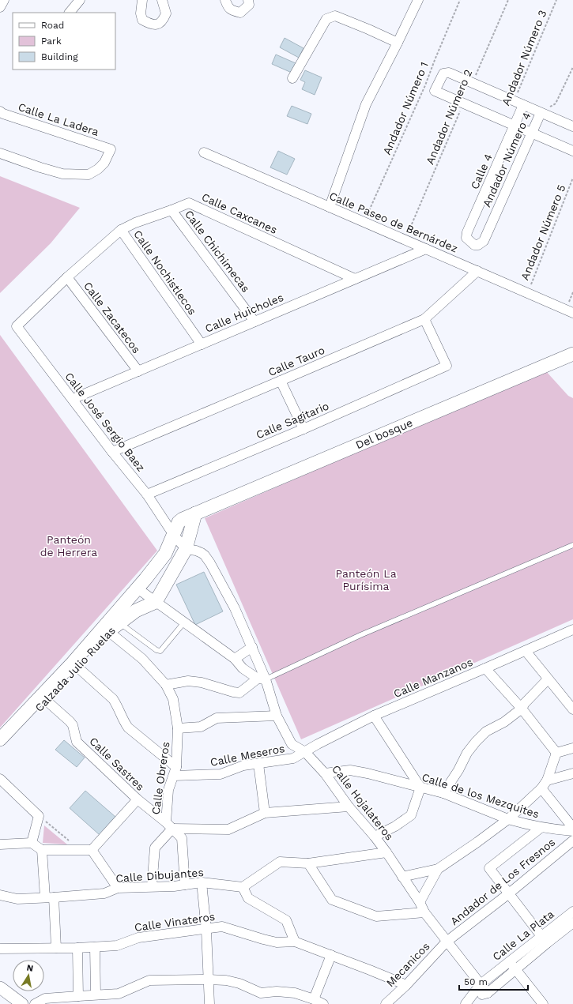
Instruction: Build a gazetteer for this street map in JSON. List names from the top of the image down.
{
  "streets": {
    "main road": ["Del bosque", "Calzada Julio Ruelas"],
    "street": [
      "Calle La Ladera",
      "Andador Número 4",
      "Calle 4",
      "Calle Caxcanes",
      "Calle Paseo de Bernárdez",
      "Calle Chichimecas",
      "Calle Nochistlecos",
      "Calle Huicholes",
      "Calle Zacatecos",
      "Calle Tauro",
      "Calle Sagitario",
      "Calle José Sergio Baez",
      "Calle Manzanos",
      "Calle Meseros",
      "Calle Sastres",
      "Calle Obreros",
      "Calle de los Mezquites",
      "Calle Hojalateros",
      "Calle Dibujantes",
      "Andador de Los Fresnos",
      "Calle Vinateros",
      "Calle La Plata",
      "Mecanicos"
    ],
    "path": [
      "Andador Número 3",
      "Andador Número 1",
      "Andador Número 2",
      "Andador Número 5"
    ]
  },
  "crossings": [
    ["Andador Número 3", "Calle 4"],
    ["Andador Número 1", "Calle Paseo de Bernárdez"],
    ["Andador Número 2", "Calle Paseo de Bernárdez"],
    ["Andador Número 4", "Calle 4"],
    ["Calle Caxcanes", "Calle Chichimecas"],
    ["Calle Caxcanes", "Calle Nochistlecos"],
    ["Calle Caxcanes", "Calle Huicholes"],
    ["Calle Caxcanes", "Calle Zacatecos"],
    ["Calle Caxcanes", "Calle José Sergio Baez"],
    ["Calle Paseo de Bernárdez", "Andador Número 5"],
    ["Calle Paseo de Bernárdez", "Calle Huicholes"],
    ["Calle Paseo de Bernárdez", "Calle Tauro"],
    ["Calle Chichimecas", "Calle Huicholes"],
    ["Calle Nochistlecos", "Calle Huicholes"],
    ["Calle Huicholes", "Calle Zacatecos"],
    ["Calle Huicholes", "Calle José Sergio Baez"],
    ["Calle Tauro", "Calle Sagitario"],
    ["Calle Tauro", "Calle José Sergio Baez"],
    ["Calle Sagitario", "Calle José Sergio Baez"],
    ["Calle José Sergio Baez", "Del bosque"],
    ["Calle José Sergio Baez", "Calzada Julio Ruelas"],
    ["Del bosque", "Calzada Julio Ruelas"],
    ["Calzada Julio Ruelas", "Calle Sastres"],
    ["Calzada Julio Ruelas", "Calle Obreros"],
    ["Calle Manzanos", "Calle Meseros"],
    ["Calle Manzanos", "Calle Hojalateros"],
    ["Calle Meseros", "Calle Obreros"],
    ["Calle Meseros", "Calle Hojalateros"],
    ["Calle Sastres", "Calle Obreros"],
    ["Calle Sastres", "Calle Dibujantes"],
    ["Calle de los Mezquites", "Calle Hojalateros"],
    ["Calle Hojalateros", "Andador de Los Fresnos"],
    ["Calle Hojalateros", "Calle La Plata"],
    ["Calle Hojalateros", "Mecanicos"],
    ["Andador de Los Fresnos", "Mecanicos"],
    ["Calle Vinateros", "Mecanicos"]
  ],
  "parks": ["Panteón de Herrera", "Panteón La Purísima"],
  "legend": ["Road", "Park", "Building"],
  "scale_bar": "50 m",
  "north": "top"
}
